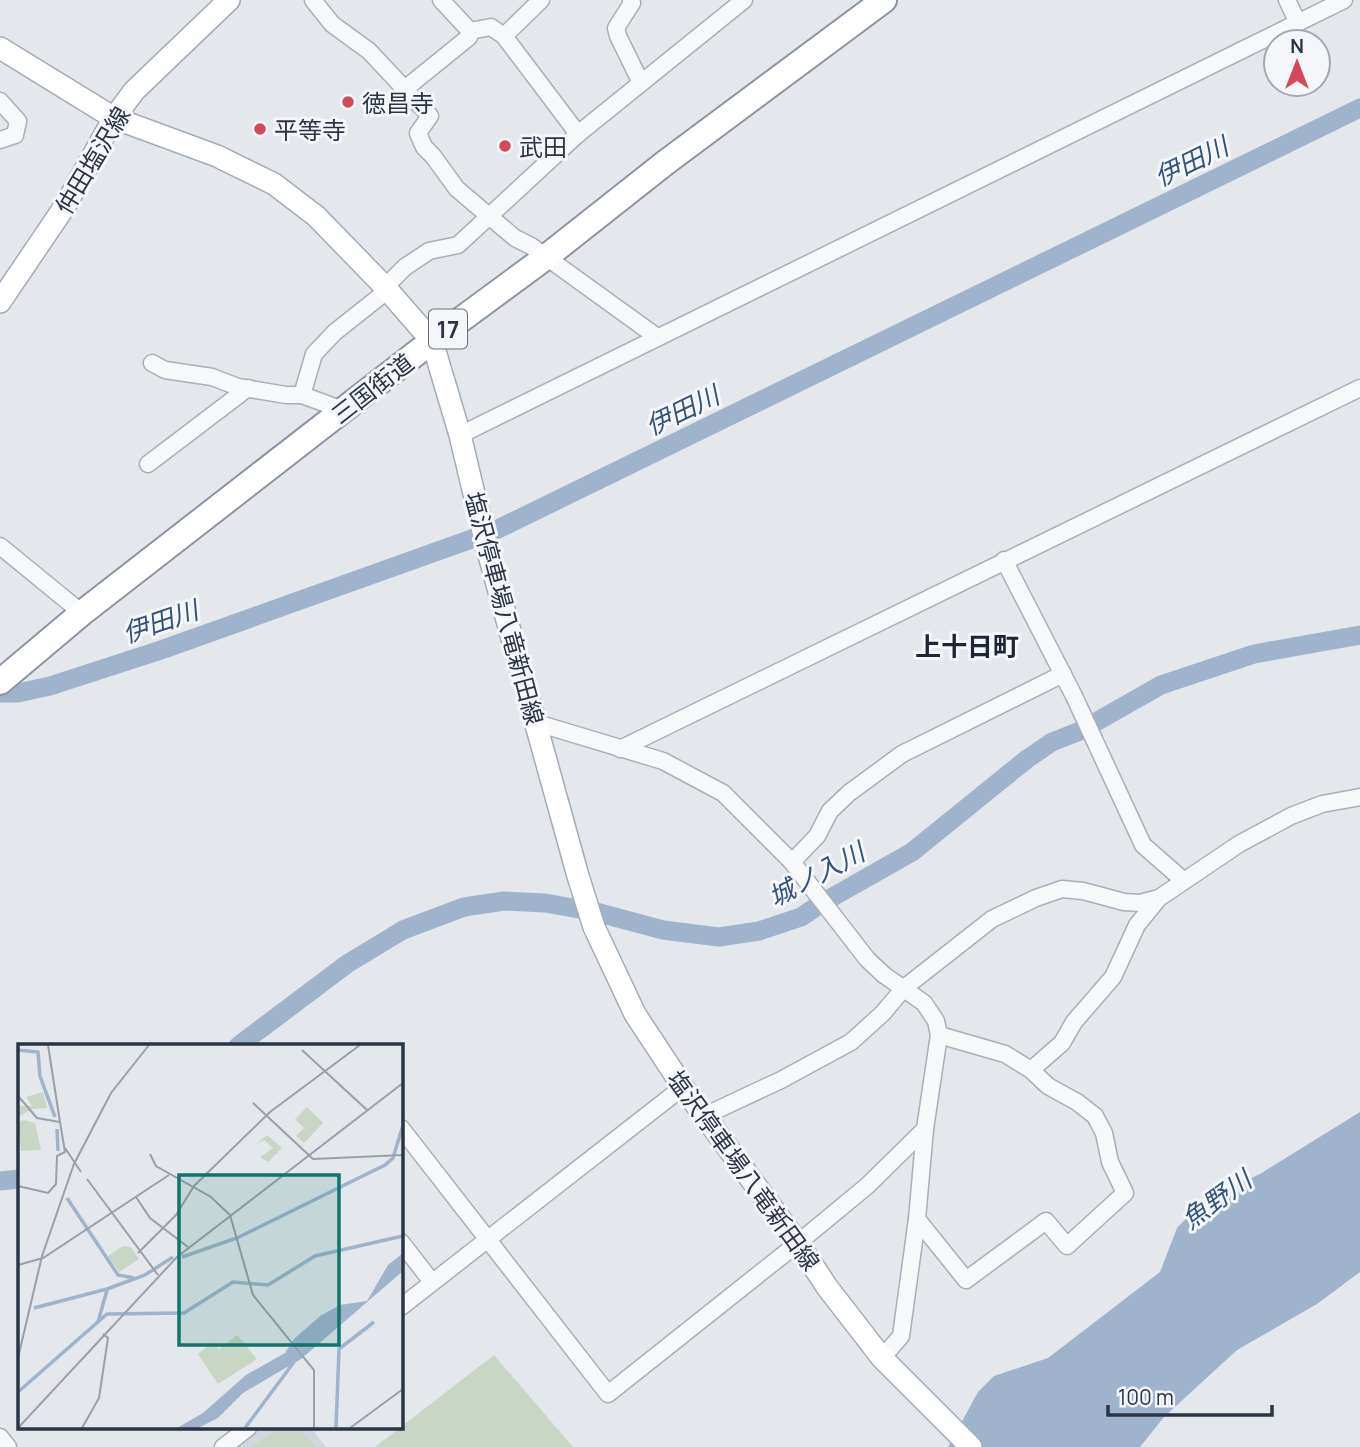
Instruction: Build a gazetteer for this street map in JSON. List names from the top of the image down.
{
  "streets": {
    "highway": ["17", "三国街道"],
    "main road": ["仲田塩沢線", "塩沢停車場八竜新田線"]
  },
  "crossings": [
    ["三国街道", "塩沢停車場八竜新田線"]
  ],
  "districts": ["上十日町"],
  "water": ["伊田川", "城ノ入川", "魚野川"],
  "places": ["徳昌寺", "平等寺", "武田"],
  "scale_bar": "100 m",
  "north": "top"
}
